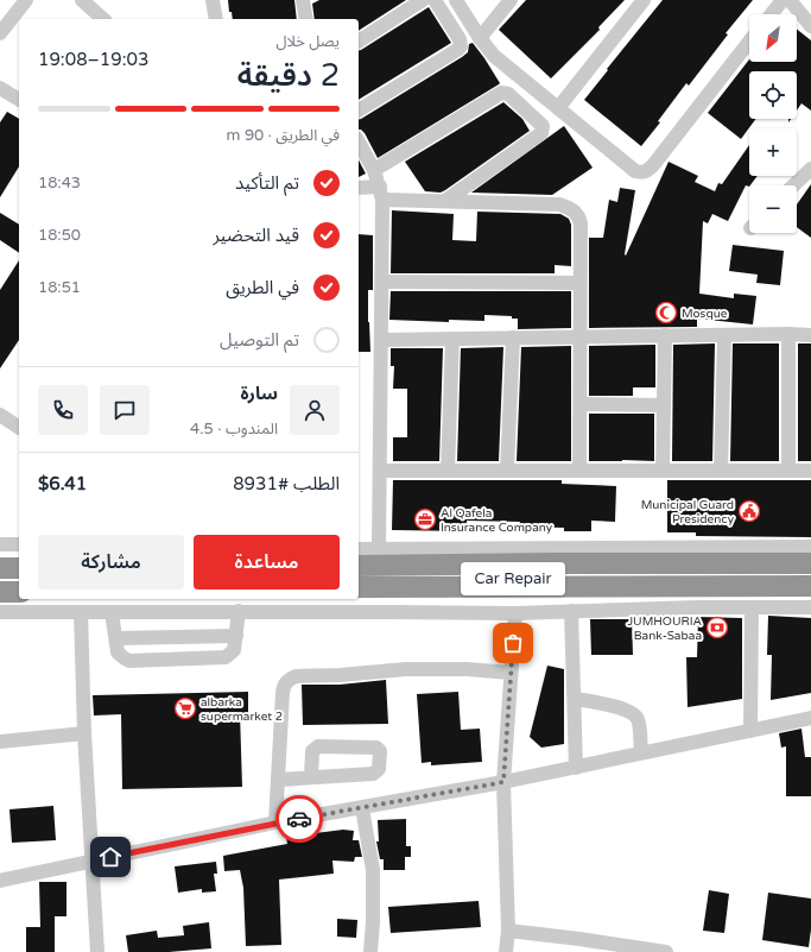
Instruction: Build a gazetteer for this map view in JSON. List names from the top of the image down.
{
  "places": {
    "mosque": ["Mosque"],
    "public building": ["Municipal Guard Presidency"],
    "office": ["Al Qafela Insurance Company"],
    "bank": ["JUMHOURIA Bank-Sabaa"],
    "other": ["Car Repair"],
    "supermarket": ["albarka supermarket 2"]
  },
  "north": "bottom left",
  "page": {
    "map_buttons": ["+", "−"],
    "heading": ["2 دقيقة", "يصل خلال", "19:03–19:08"],
    "panel": [
      "سارة",
      "المندوب · 4.5",
      "الطلب #8931",
      "$6.41"
    ],
    "bar": "في الطريق · 90 m",
    "list": [
      ["تم التأكيد", "18:43"],
      ["قيد التحضير", "18:50"],
      ["في الطريق", "18:51"],
      "تم التوصيل"
    ],
    "buttons": ["مساعدة", "مشاركة"],
    "bubble": "Car Repair"
  }
}
